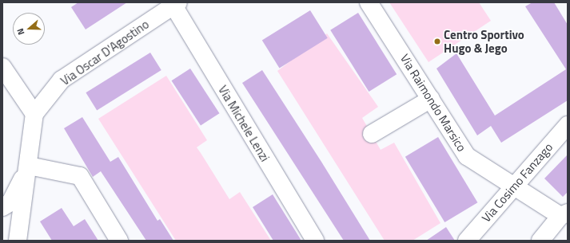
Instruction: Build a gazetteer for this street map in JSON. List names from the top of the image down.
{
  "streets": {
    "street": [
      "Via Oscar D'Agostino",
      "Via Raimondo Marsico",
      "Via Michele Lenzi",
      "Via Cosimo Fanzago"
    ]
  },
  "crossings": [
    ["Via Oscar D'Agostino", "Via Michele Lenzi"],
    ["Via Raimondo Marsico", "Via Cosimo Fanzago"]
  ],
  "places": ["Centro Sportivo Hugo & Jego"],
  "north": "left"
}
